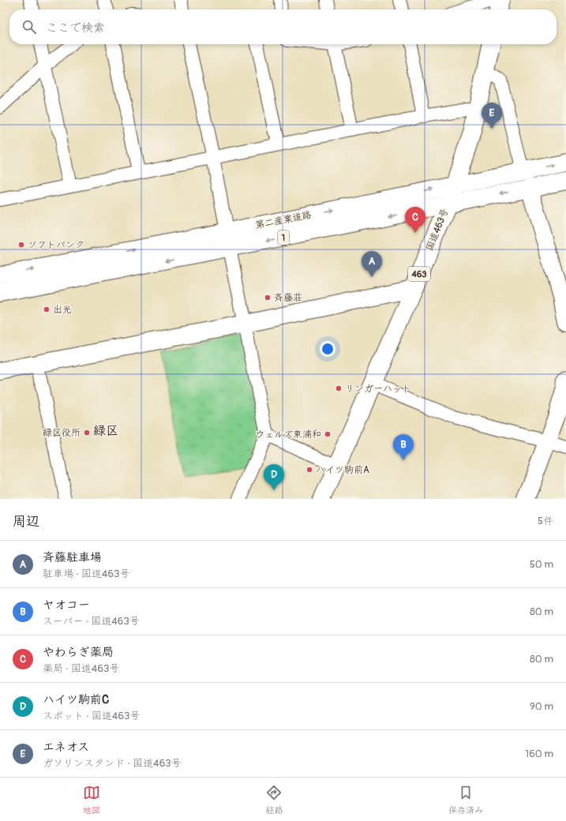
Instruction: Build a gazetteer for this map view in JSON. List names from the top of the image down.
{
  "streets": {
    "main road": [
      "第二産業道路",
      "国道463号",
      "1",
      "463"
    ]
  },
  "crossings": [
    ["第二産業道路", "国道463号"]
  ],
  "districts": ["緑区"],
  "places": [
    "ソフトバンク",
    "斉藤荘",
    "出光",
    "リンガーハット",
    "緑区役所",
    "ウェルズ東浦和",
    "ハイツ駒前A"
  ],
  "page": {
    "search": "ここで検索",
    "pins": [
      "E",
      "C",
      "A",
      "B",
      "D"
    ],
    "heading": ["周辺", "5件"],
    "list": [
      {
        "mark": "A",
        "name": "斉藤駐車場",
        "note": "駐車場 · 国道463号",
        "value": "50 m"
      },
      {
        "mark": "B",
        "name": "ヤオコー",
        "note": "スーパー · 国道463号",
        "value": "80 m"
      },
      {
        "mark": "C",
        "name": "やわらぎ薬局",
        "note": "薬局 · 国道463号",
        "value": "80 m"
      },
      {
        "mark": "D",
        "name": "ハイツ駒前C",
        "note": "スポット · 国道463号",
        "value": "90 m"
      },
      {
        "mark": "E",
        "name": "エネオス",
        "note": "ガソリンスタンド · 国道463号",
        "value": "160 m"
      }
    ],
    "nav": ["地図", "経路", "保存済み"]
  }
}
